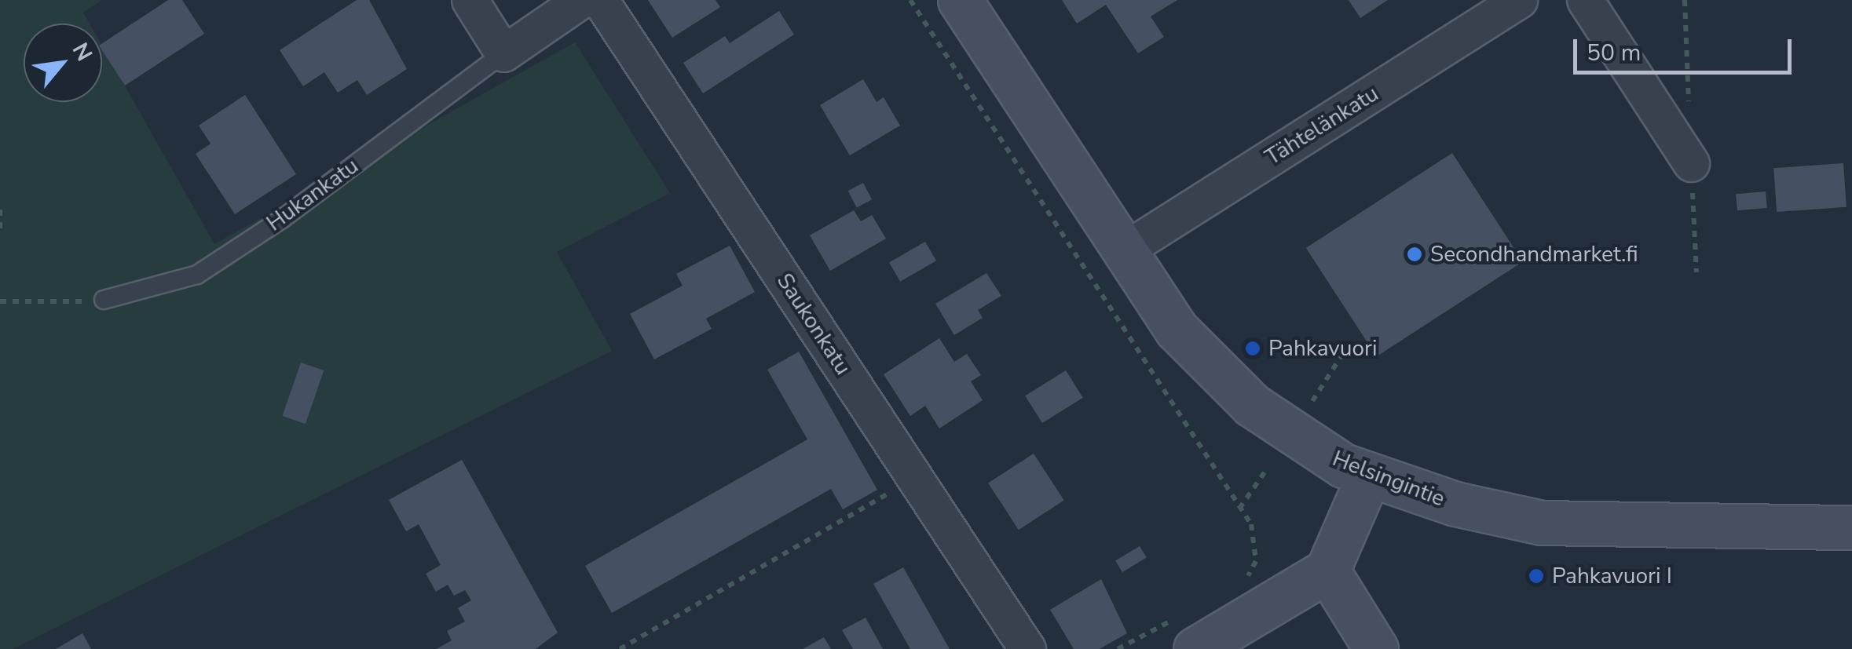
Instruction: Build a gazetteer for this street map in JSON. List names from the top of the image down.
{
  "streets": {
    "main road": ["Helsingintie"],
    "street": ["Tähtelänkatu", "Saukonkatu"],
    "lane": ["Hukankatu"]
  },
  "crossings": [
    ["Tähtelänkatu", "Helsingintie"]
  ],
  "places": ["Secondhandmarket.fi", "Pahkavuori", "Pahkavuori I"],
  "scale_bar": "50 m",
  "north": "top right"
}
